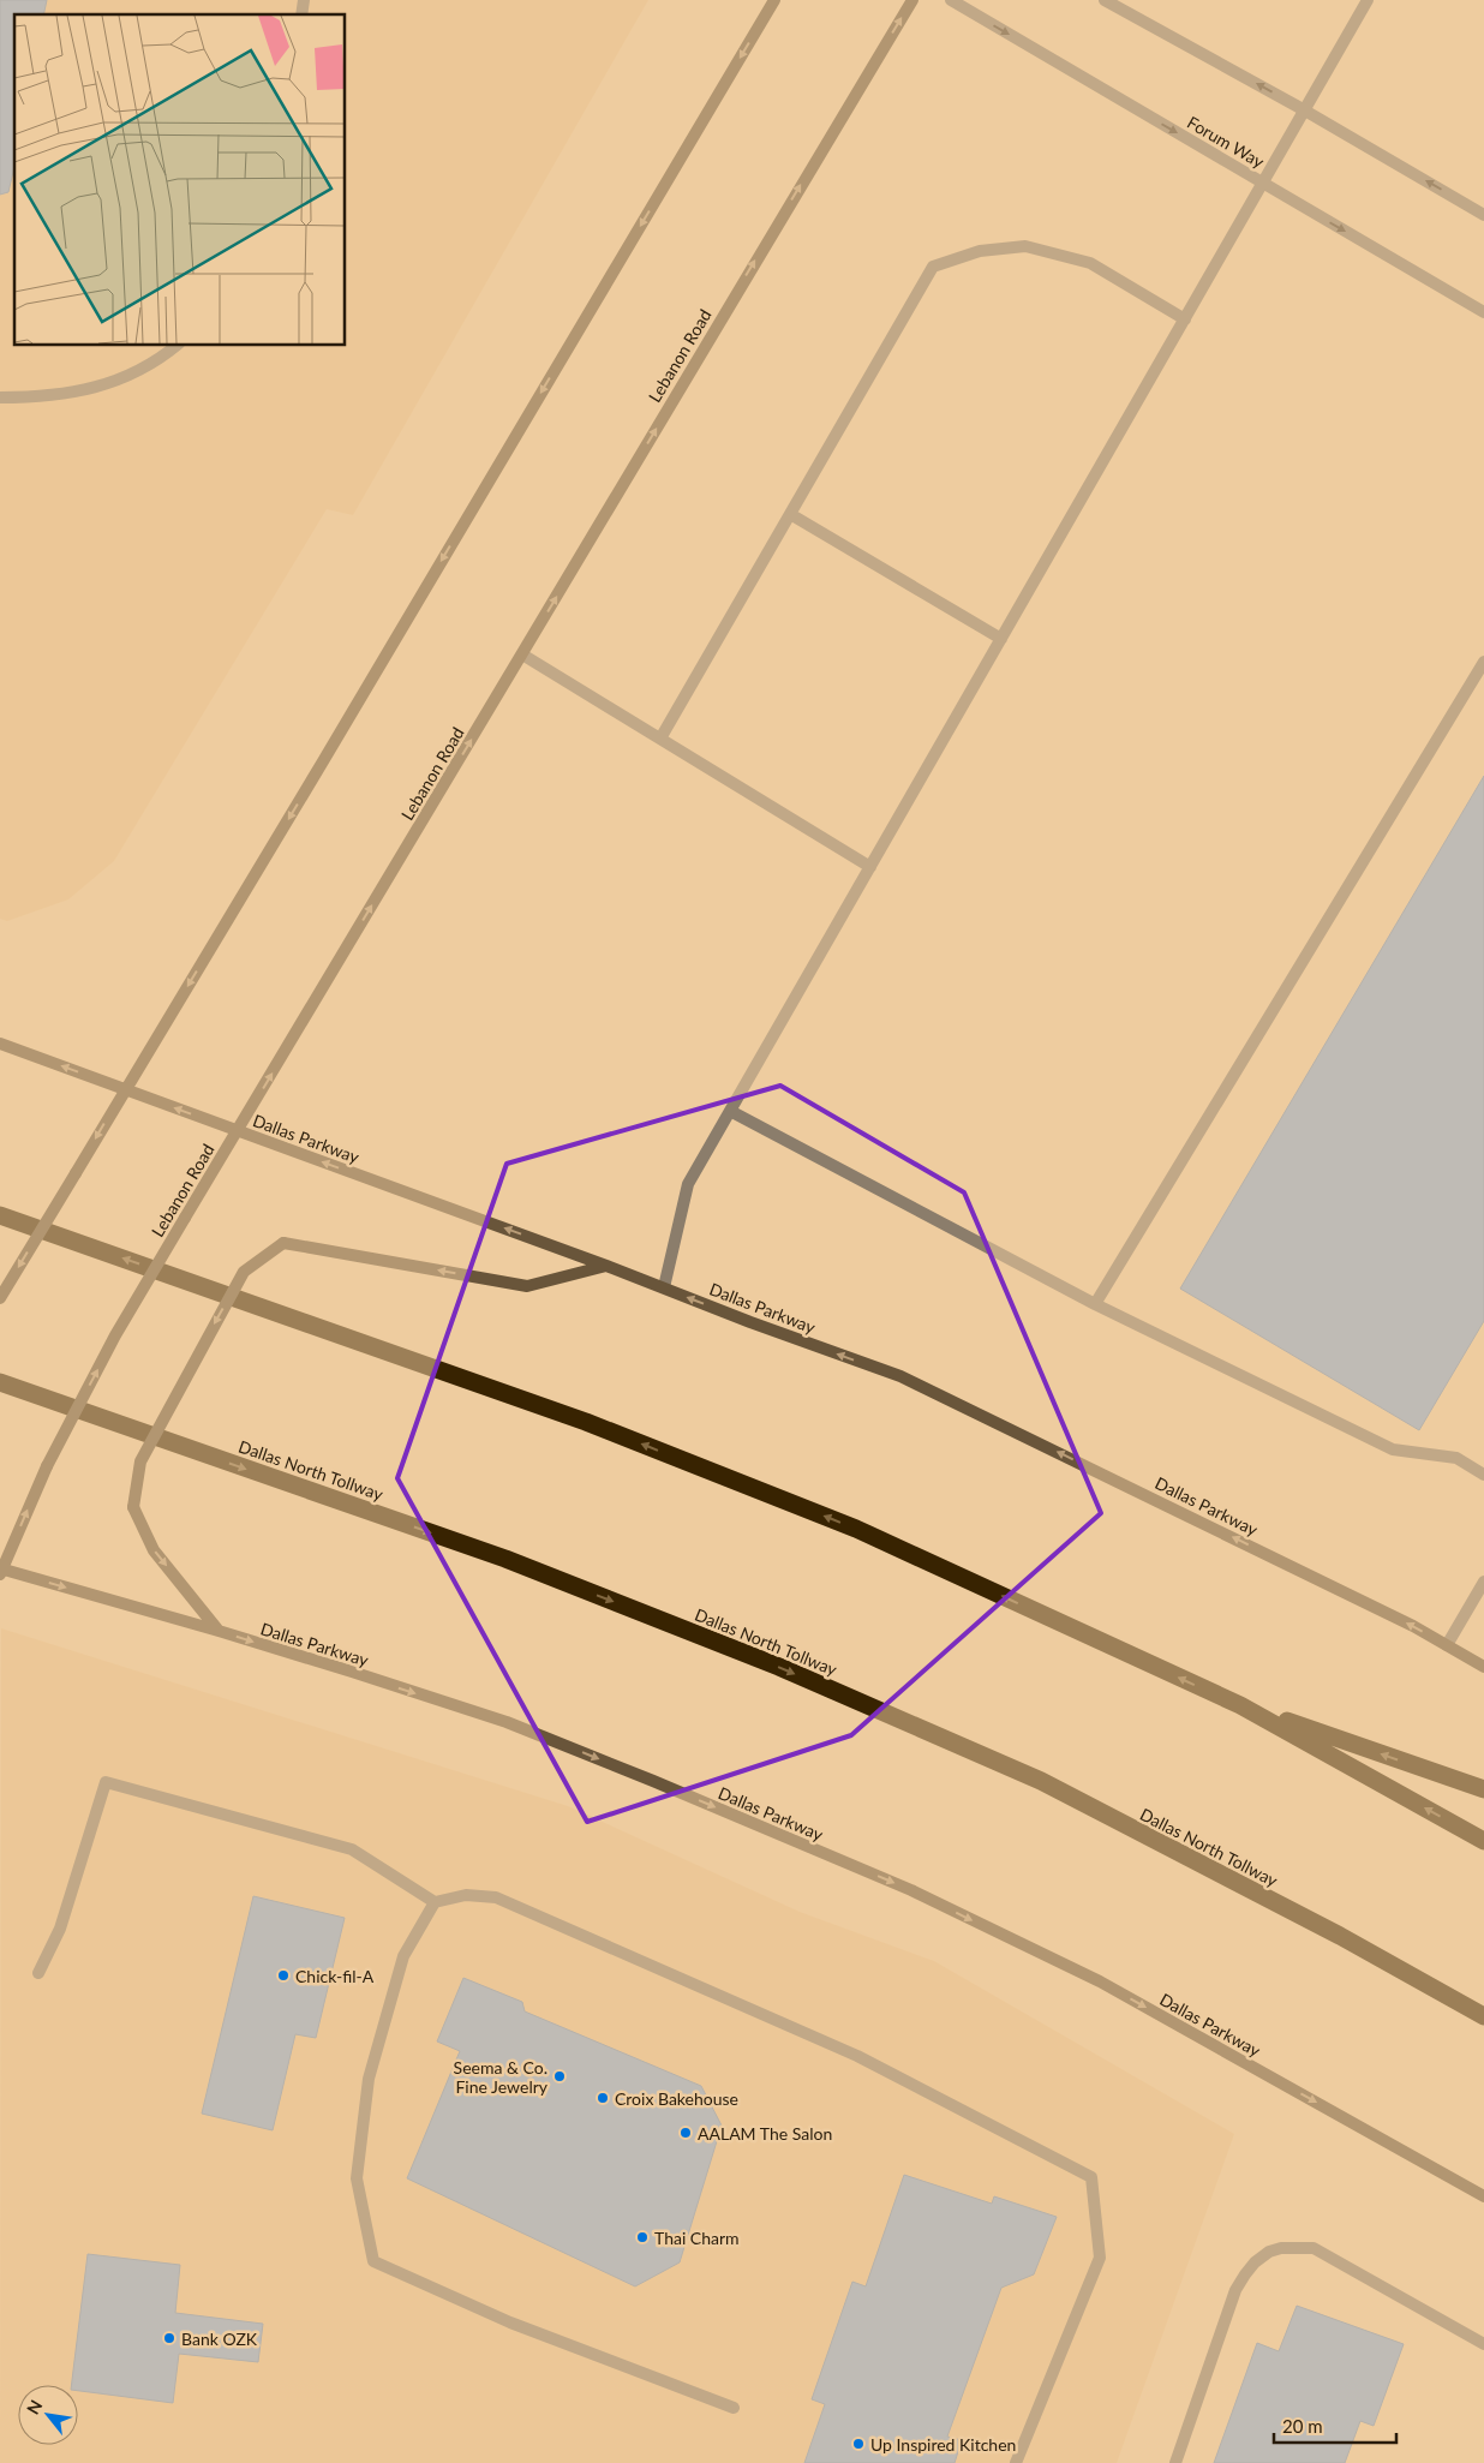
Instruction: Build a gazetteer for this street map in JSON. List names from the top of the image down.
{
  "streets": {
    "highway": ["Dallas North Tollway"],
    "main road": ["Lebanon Road", "Dallas Parkway"],
    "street": ["Forum Way"]
  },
  "crossings": [
    ["Lebanon Road", "Dallas Parkway"]
  ],
  "one_way": ["Lebanon Road"],
  "places": [
    "Chick-fil-A",
    "Seema & Co. Fine Jewelry",
    "Croix Bakehouse",
    "AALAM The Salon",
    "Thai Charm",
    "Bank OZK",
    "Up Inspired Kitchen"
  ],
  "scale_bar": "20 m",
  "north": "top left"
}
